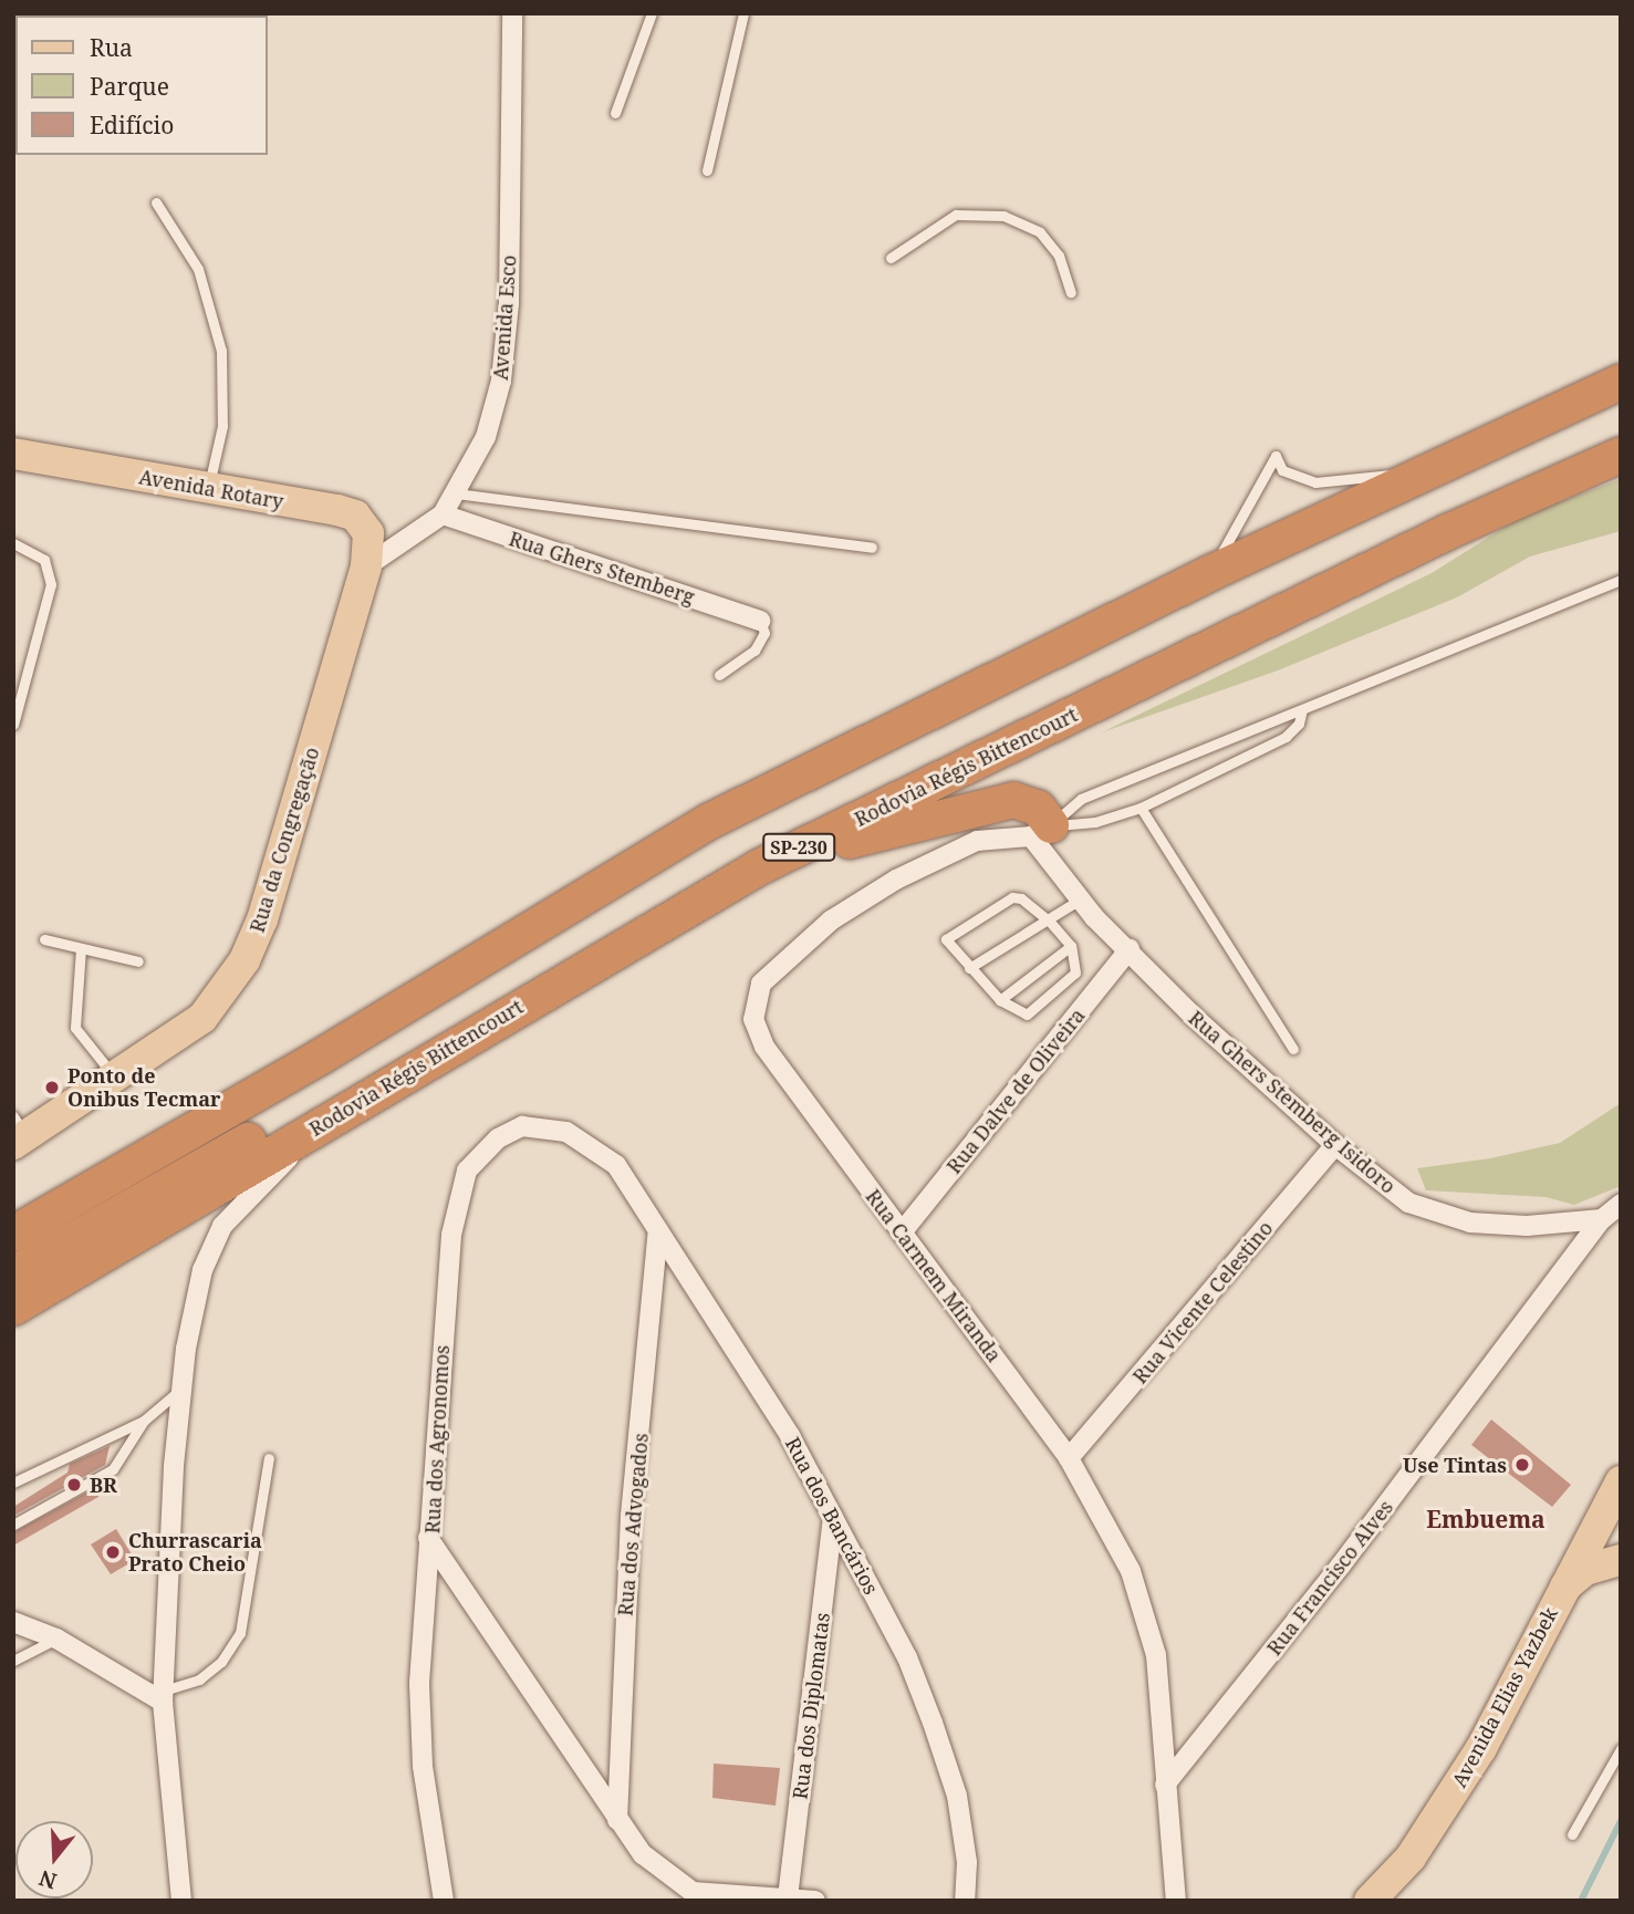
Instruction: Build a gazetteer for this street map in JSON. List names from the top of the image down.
{
  "streets": {
    "highway": ["Rodovia Régis Bittencourt", "SP-230"],
    "main road": ["Avenida Rotary", "Rua da Congregação", "Avenida Elias Yazbek"],
    "street": [
      "Avenida Esco",
      "Rua Ghers Stemberg",
      "Rua Dalve de Oliveira",
      "Rua Ghers Stemberg Isidoro",
      "Rua Carmem Miranda",
      "Rua Vicente Celestino",
      "Rua dos Agronomos",
      "Rua dos Bancários",
      "Rua dos Advogados",
      "Rua Francisco Alves",
      "Rua dos Diplomatas"
    ]
  },
  "crossings": [
    ["Avenida Esco", "Avenida Rotary"],
    ["Avenida Esco", "Rua Ghers Stemberg"],
    ["Avenida Esco", "Rua da Congregação"],
    ["Avenida Rotary", "Rua da Congregação"],
    ["Rua Dalve de Oliveira", "Rua Ghers Stemberg Isidoro"],
    ["Rua Dalve de Oliveira", "Rua Carmem Miranda"],
    ["Rua Ghers Stemberg Isidoro", "Rua Carmem Miranda"],
    ["Rua Ghers Stemberg Isidoro", "Rua Vicente Celestino"],
    ["Rua Ghers Stemberg Isidoro", "Rua Francisco Alves"],
    ["Rua Carmem Miranda", "Rua Vicente Celestino"],
    ["Rua Carmem Miranda", "Rua Francisco Alves"],
    ["Rua dos Agronomos", "Rua dos Bancários"],
    ["Rua dos Agronomos", "Rua dos Advogados"],
    ["Rua dos Bancários", "Rua dos Advogados"],
    ["Rua dos Bancários", "Rua dos Diplomatas"]
  ],
  "districts": ["Embuema"],
  "places": [
    "Ponto de Onibus Tecmar",
    "Use Tintas",
    "BR",
    "Churrascaria Prato Cheio"
  ],
  "legend": ["Rua", "Parque", "Edifício"],
  "north": "bottom"
}
